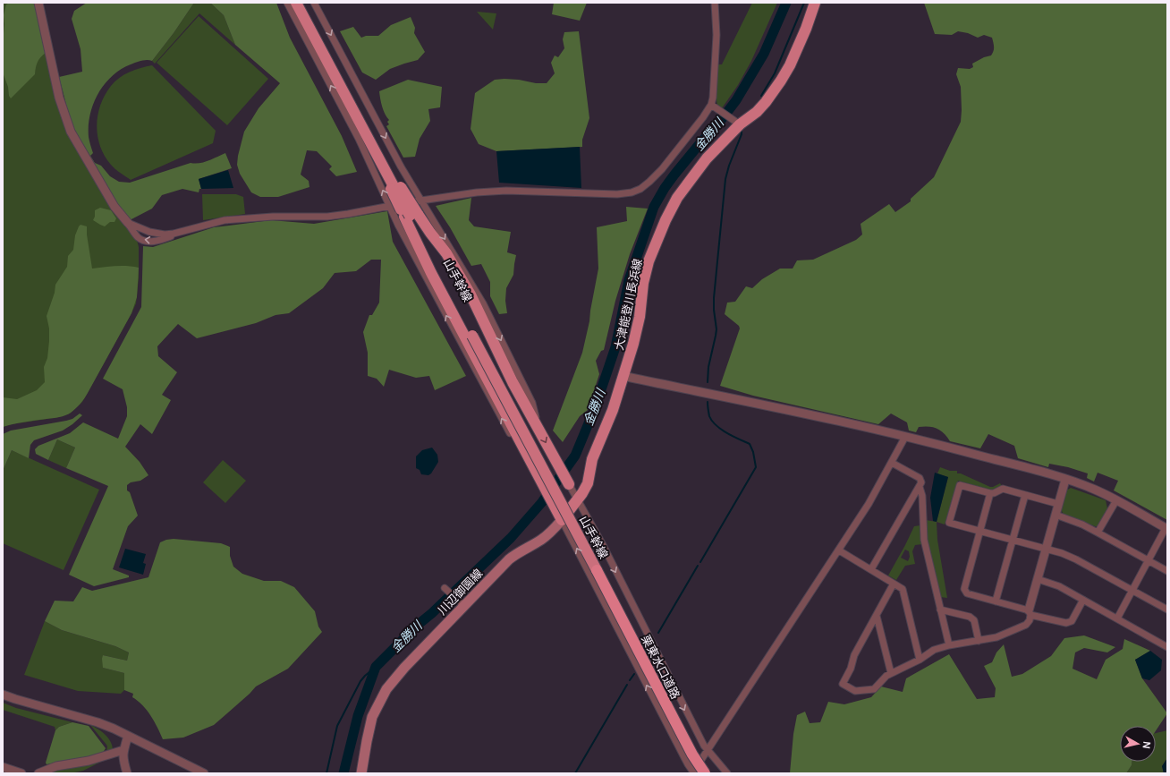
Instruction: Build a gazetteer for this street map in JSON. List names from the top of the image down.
{
  "streets": {
    "highway": ["栗東水口道路"],
    "main road": ["山手幹線", "大津能登川長浜線", "川辺御園線"]
  },
  "crossings": [
    ["山手幹線", "栗東水口道路"],
    ["大津能登川長浜線", "川辺御園線"]
  ],
  "water": ["金勝川"],
  "north": "right"
}
